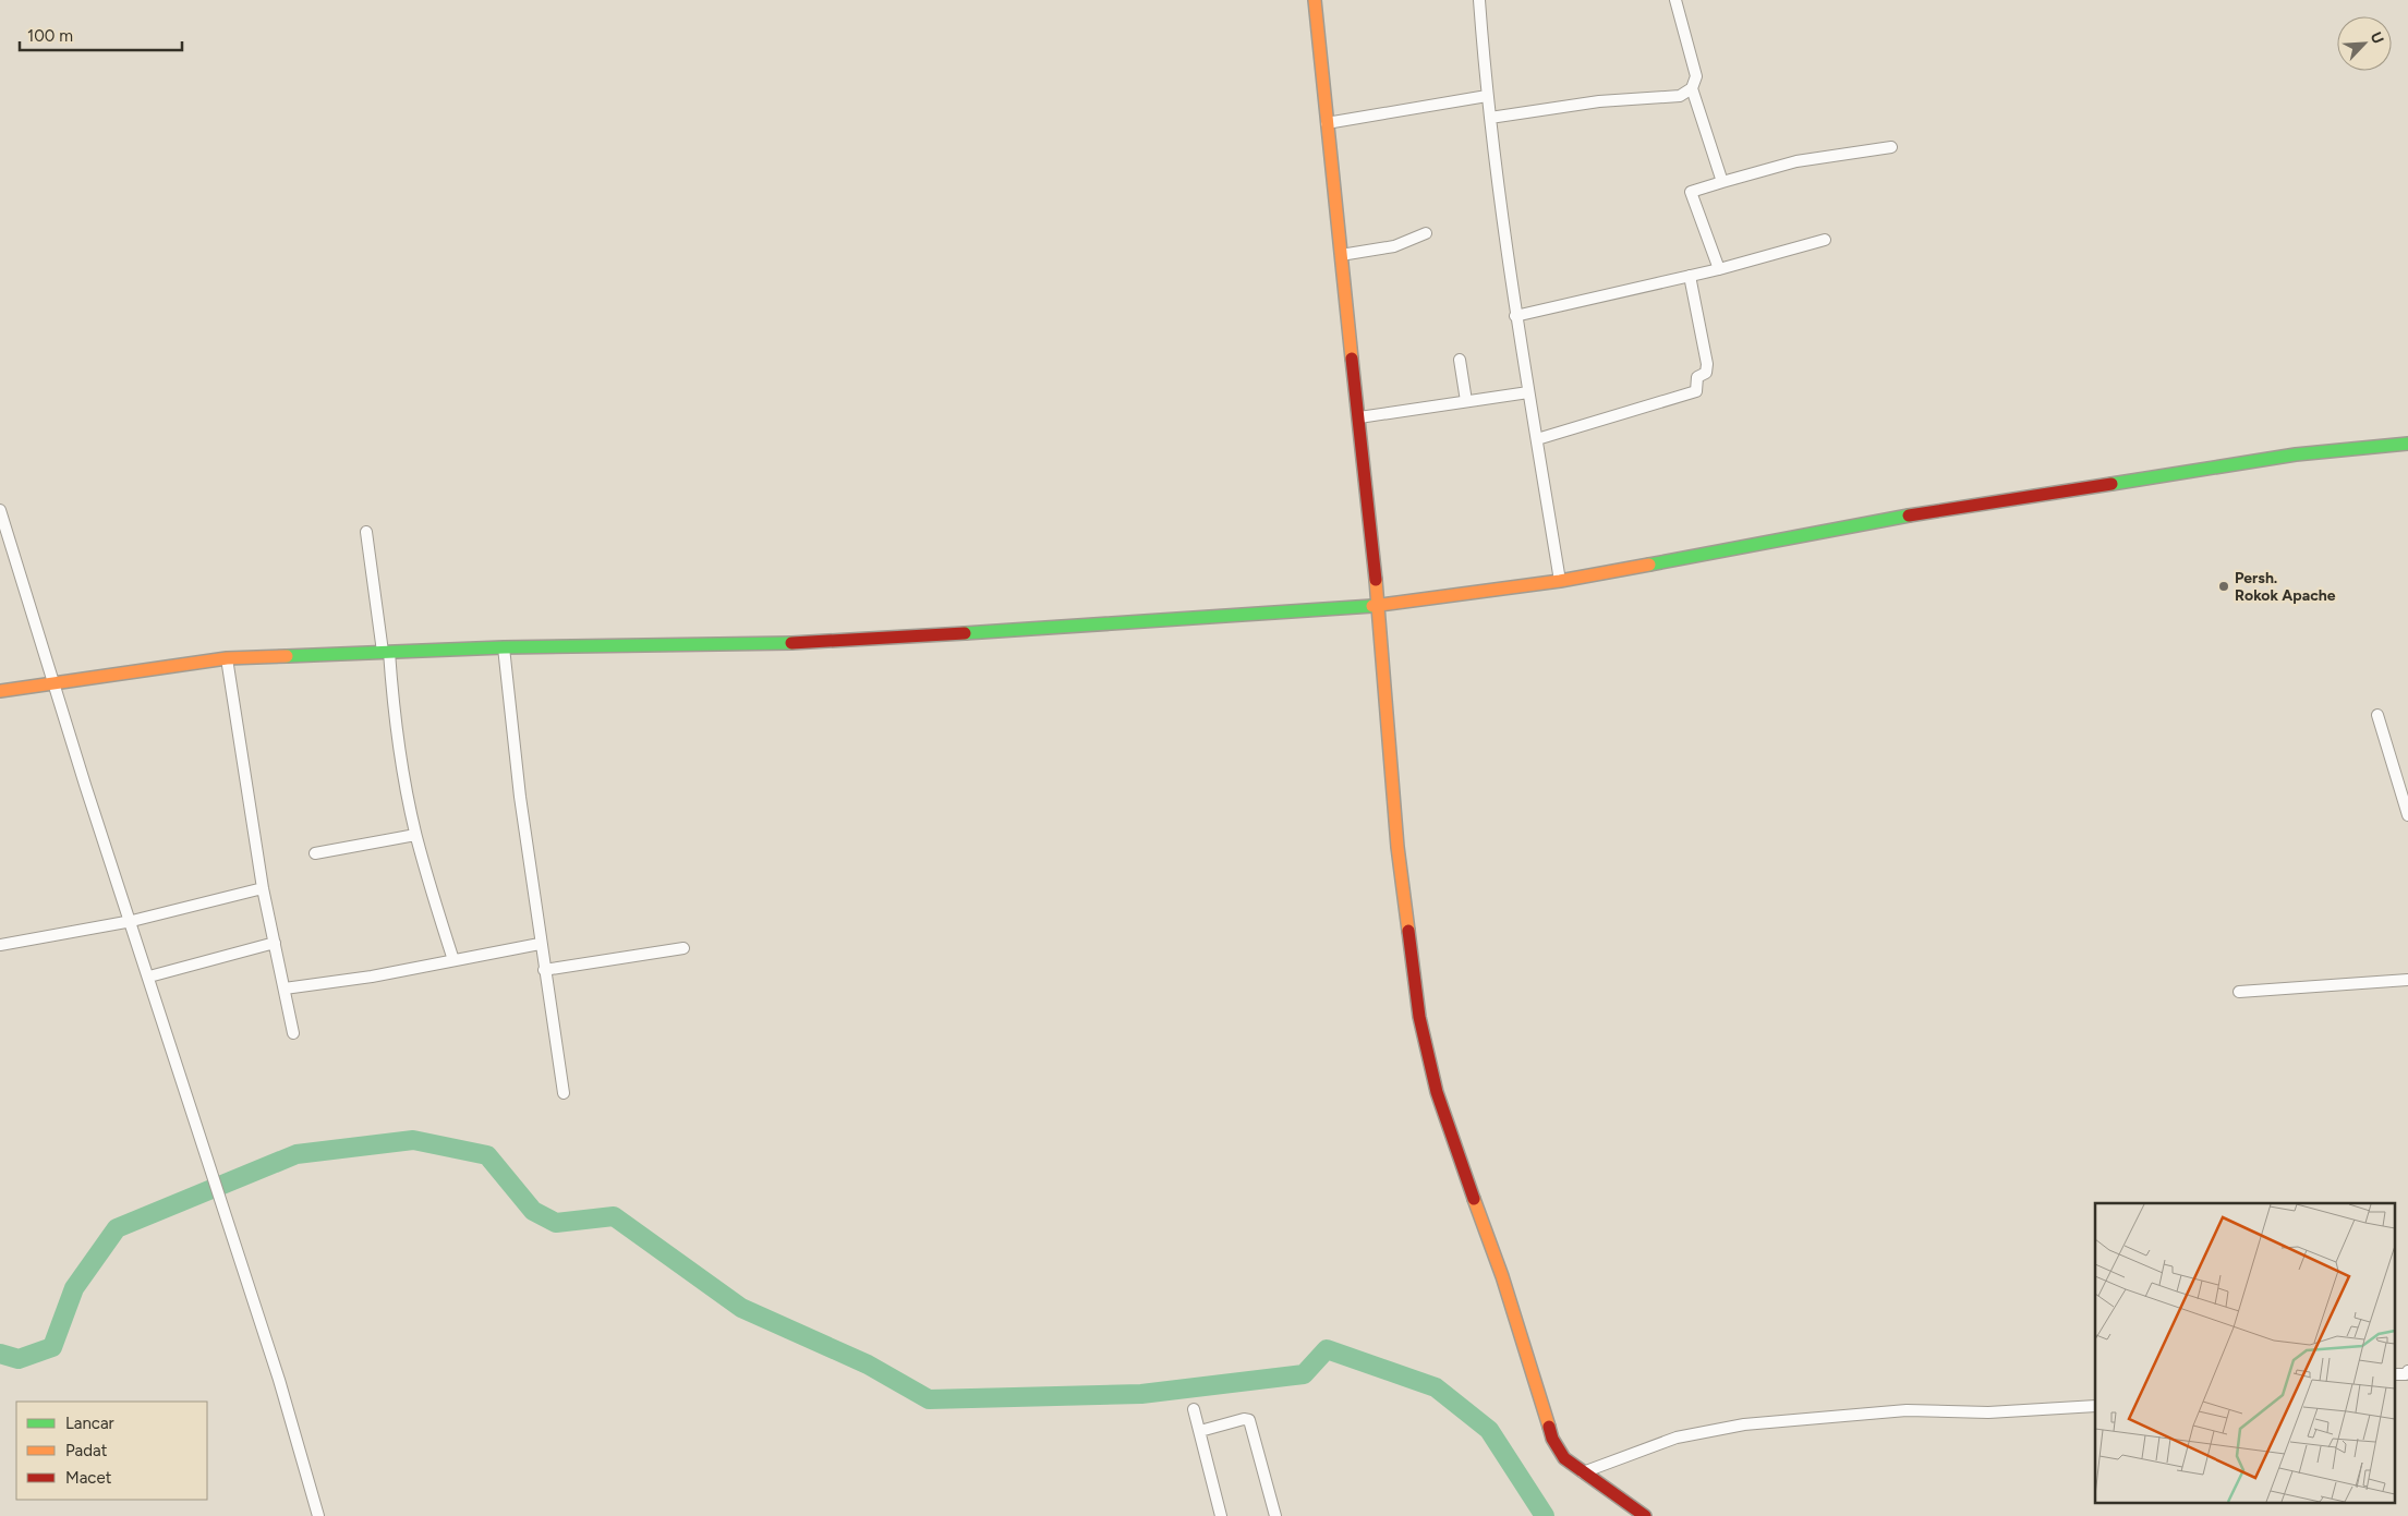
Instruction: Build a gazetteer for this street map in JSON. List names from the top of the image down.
{
  "places": ["Persh. Rokok Apache"],
  "legend": ["Lancar", "Padat", "Macet"],
  "scale_bar": "100 m",
  "north": "top right"
}
